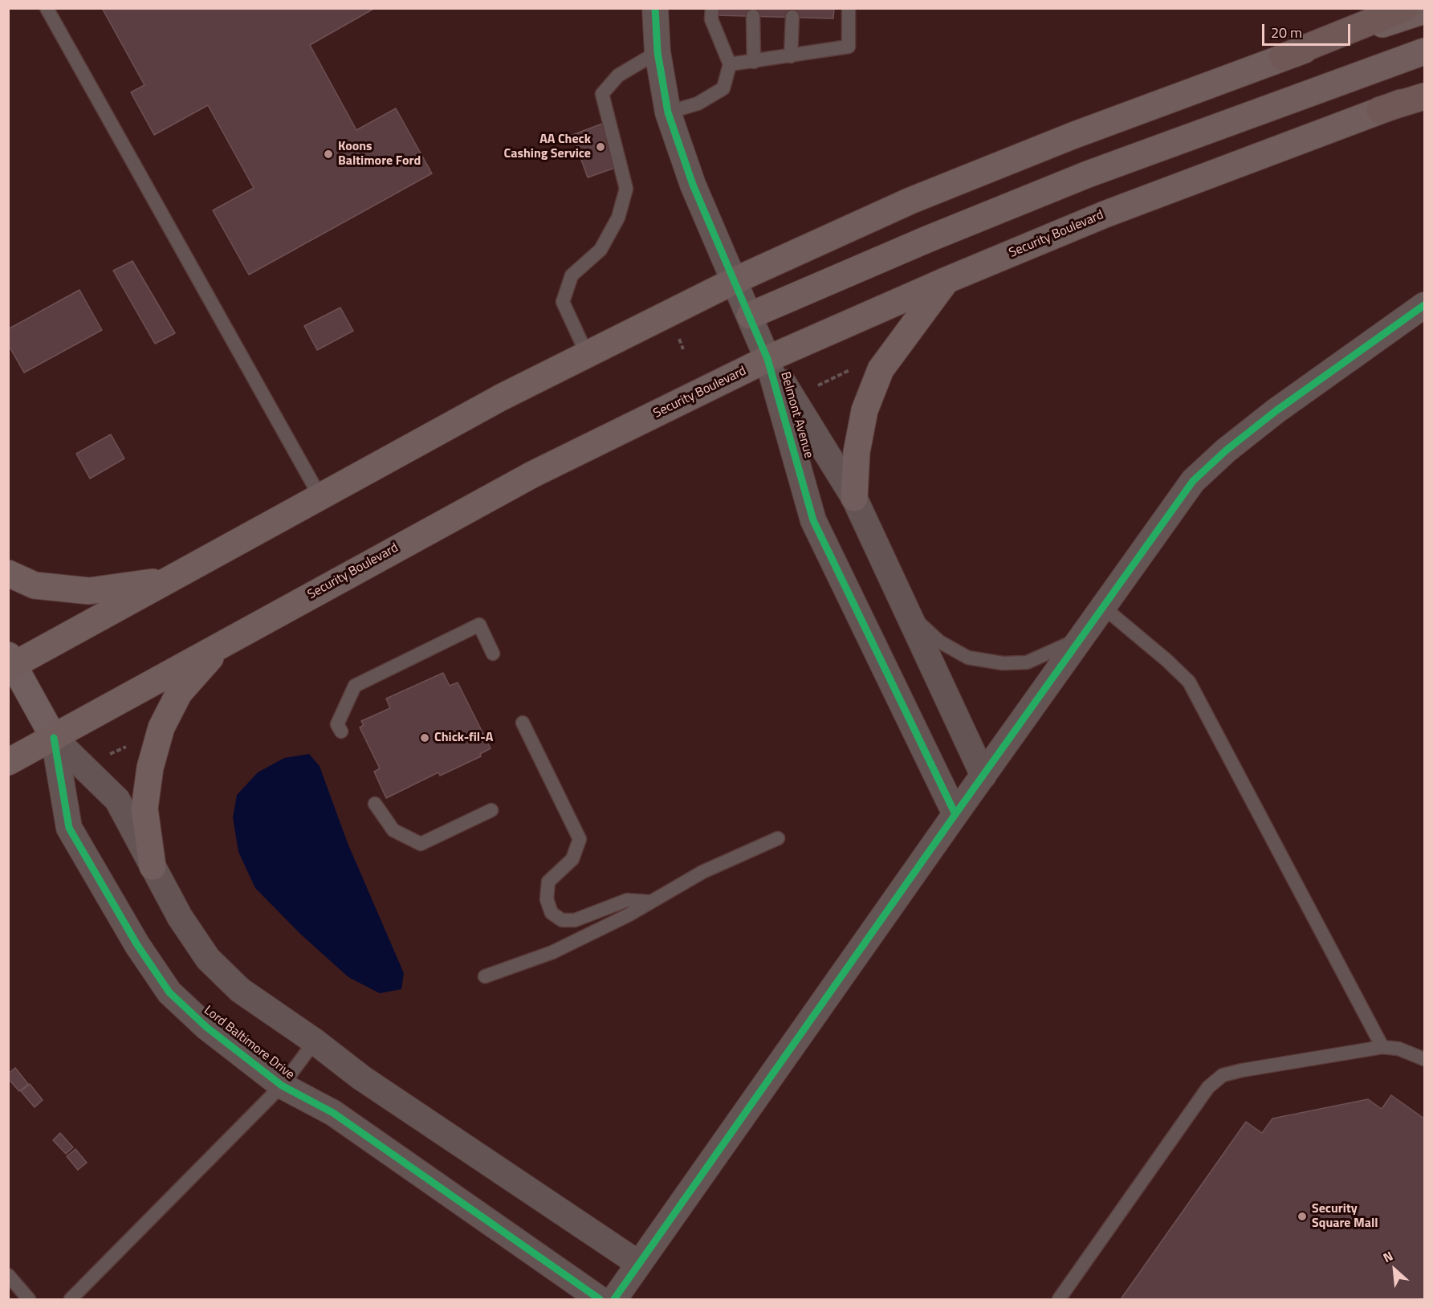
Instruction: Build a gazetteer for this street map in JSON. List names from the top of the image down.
{
  "streets": {
    "main road": ["Security Boulevard", "Lord Baltimore Drive"],
    "street": ["Belmont Avenue"]
  },
  "crossings": [
    ["Security Boulevard", "Belmont Avenue"],
    ["Security Boulevard", "Lord Baltimore Drive"]
  ],
  "places": [
    "AA Check Cashing Service",
    "Koons Baltimore Ford",
    "Chick-fil-A",
    "Security Square Mall"
  ],
  "scale_bar": "20 m",
  "north": "top left"
}
